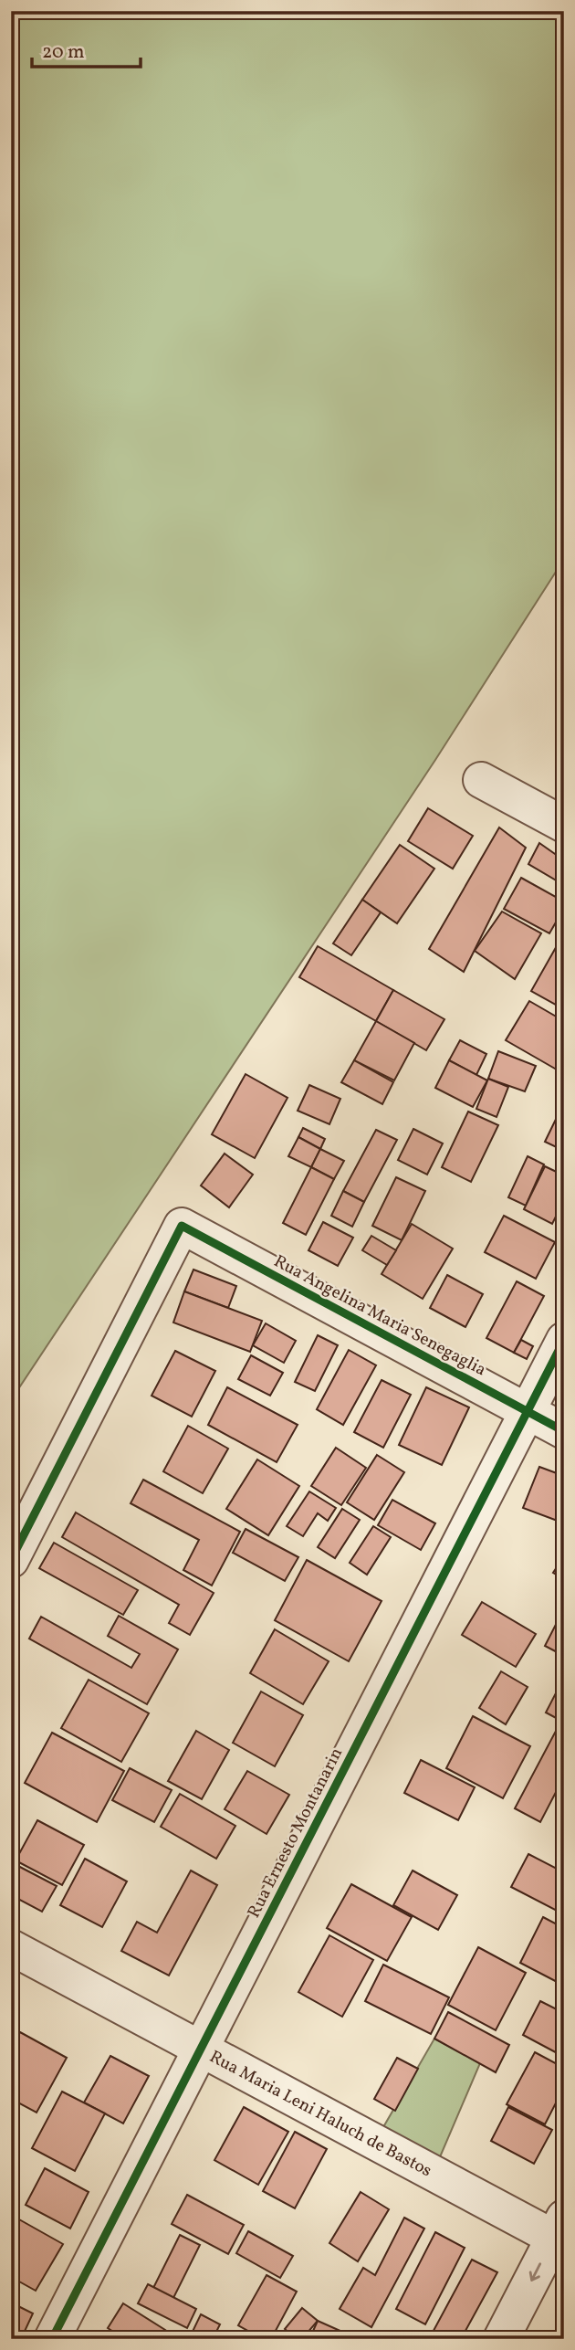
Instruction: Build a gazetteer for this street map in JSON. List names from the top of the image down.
{
  "streets": {
    "street": ["Rua Angelina Maria Senegaglia", "Rua Ernesto Montanarin", "Rua Maria Leni Haluch de Bastos"]
  },
  "crossings": [
    ["Rua Angelina Maria Senegaglia", "Rua Ernesto Montanarin"],
    ["Rua Ernesto Montanarin", "Rua Maria Leni Haluch de Bastos"]
  ],
  "scale_bar": "20 m"
}
